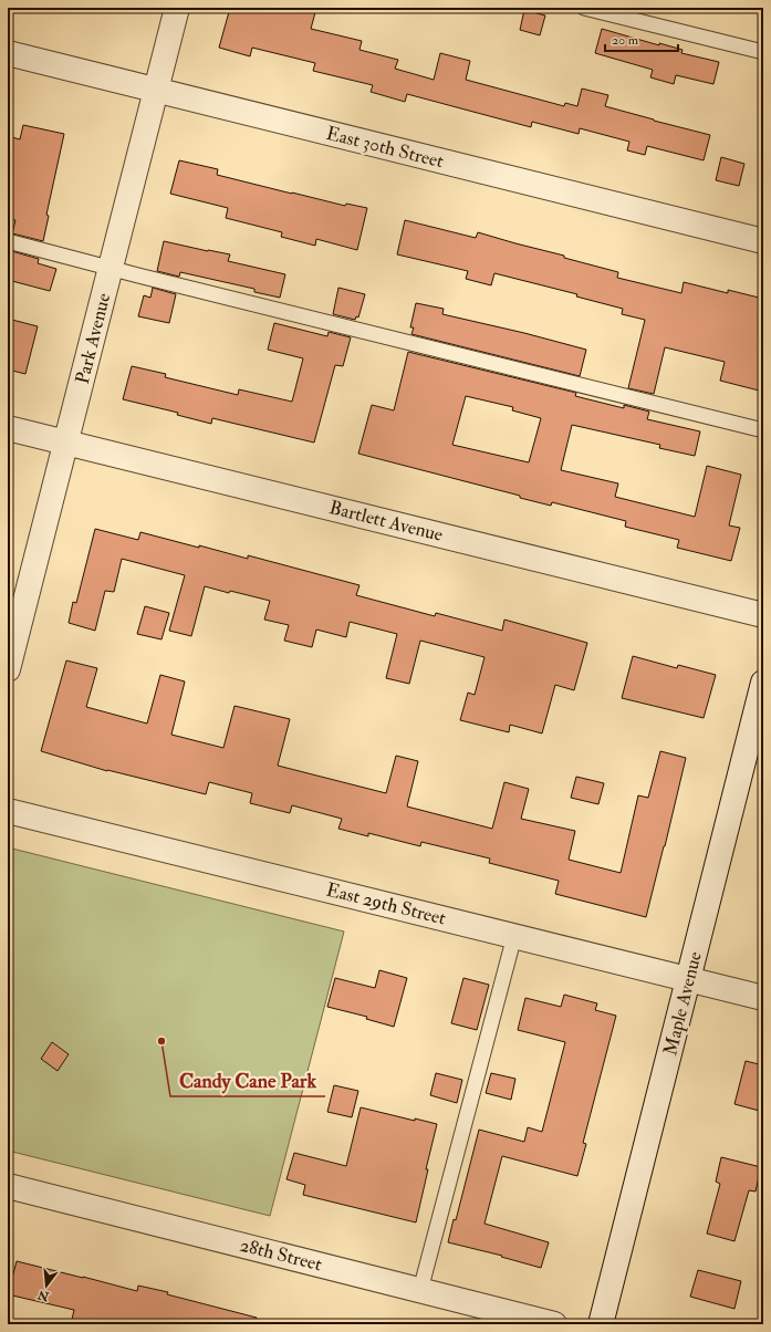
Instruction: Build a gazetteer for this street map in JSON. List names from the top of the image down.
{
  "streets": {
    "street": [
      "East 30th Street",
      "Park Avenue",
      "Bartlett Avenue",
      "East 29th Street",
      "Maple Avenue",
      "28th Street"
    ]
  },
  "crossings": [
    ["East 30th Street", "Park Avenue"],
    ["Park Avenue", "Bartlett Avenue"],
    ["East 29th Street", "Maple Avenue"]
  ],
  "places": ["Candy Cane Park"],
  "scale_bar": "20 m",
  "north": "bottom"
}
